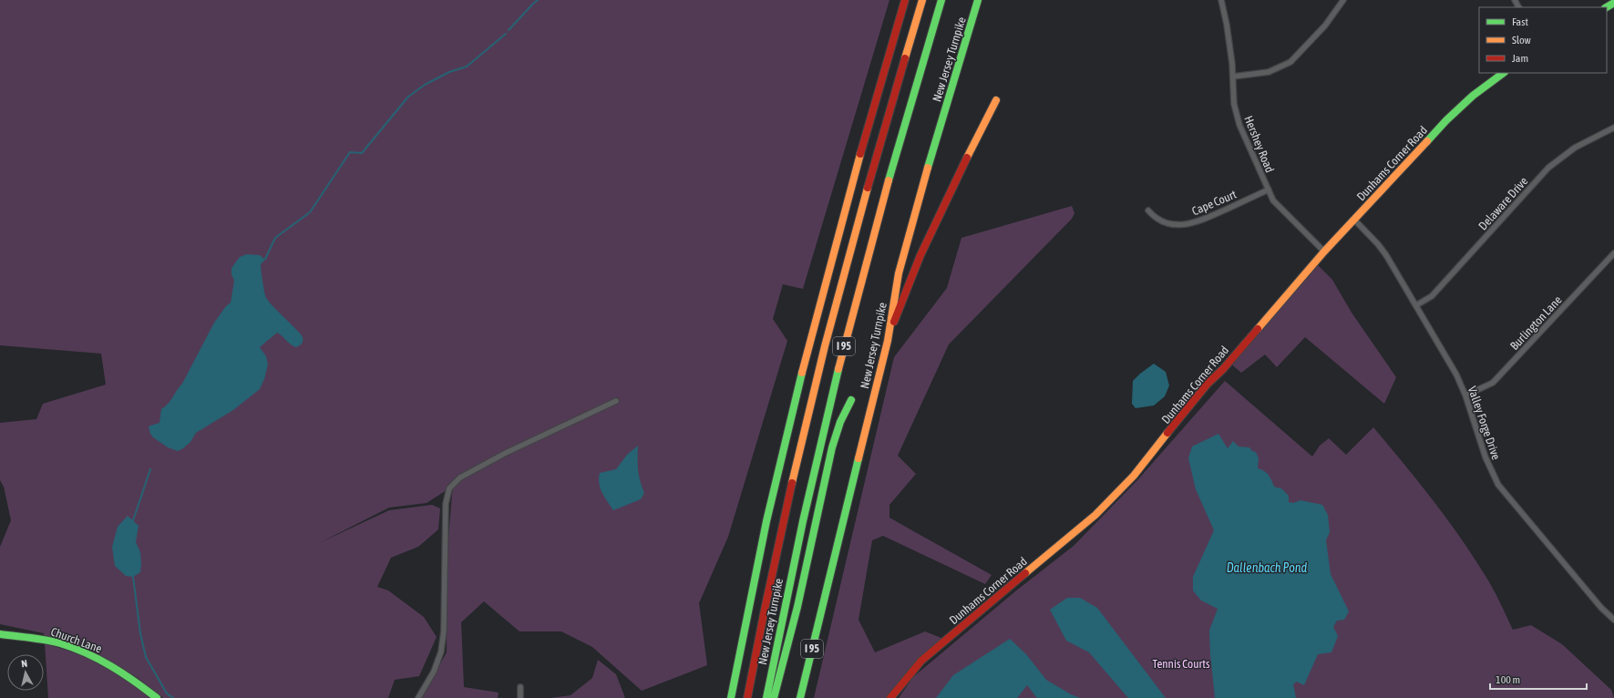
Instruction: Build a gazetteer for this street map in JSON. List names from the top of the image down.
{
  "streets": {
    "main road": [
      "New Jersey Turnpike",
      "Dunhams Corner Road",
      "I 95",
      "Church Lane"
    ],
    "street": [
      "Hershey Road",
      "Cape Court",
      "Delaware Drive",
      "Burlington Lane",
      "Valley Forge Drive"
    ]
  },
  "crossings": [
    ["Hershey Road", "Dunhams Corner Road"],
    ["Hershey Road", "Cape Court"],
    ["Dunhams Corner Road", "Valley Forge Drive"],
    ["Delaware Drive", "Valley Forge Drive"],
    ["Burlington Lane", "Valley Forge Drive"]
  ],
  "water": ["Dallenbach Pond"],
  "parks": ["Tennis Courts"],
  "legend": ["Fast", "Slow", "Jam"],
  "scale_bar": "100 m",
  "north": "top"
}
